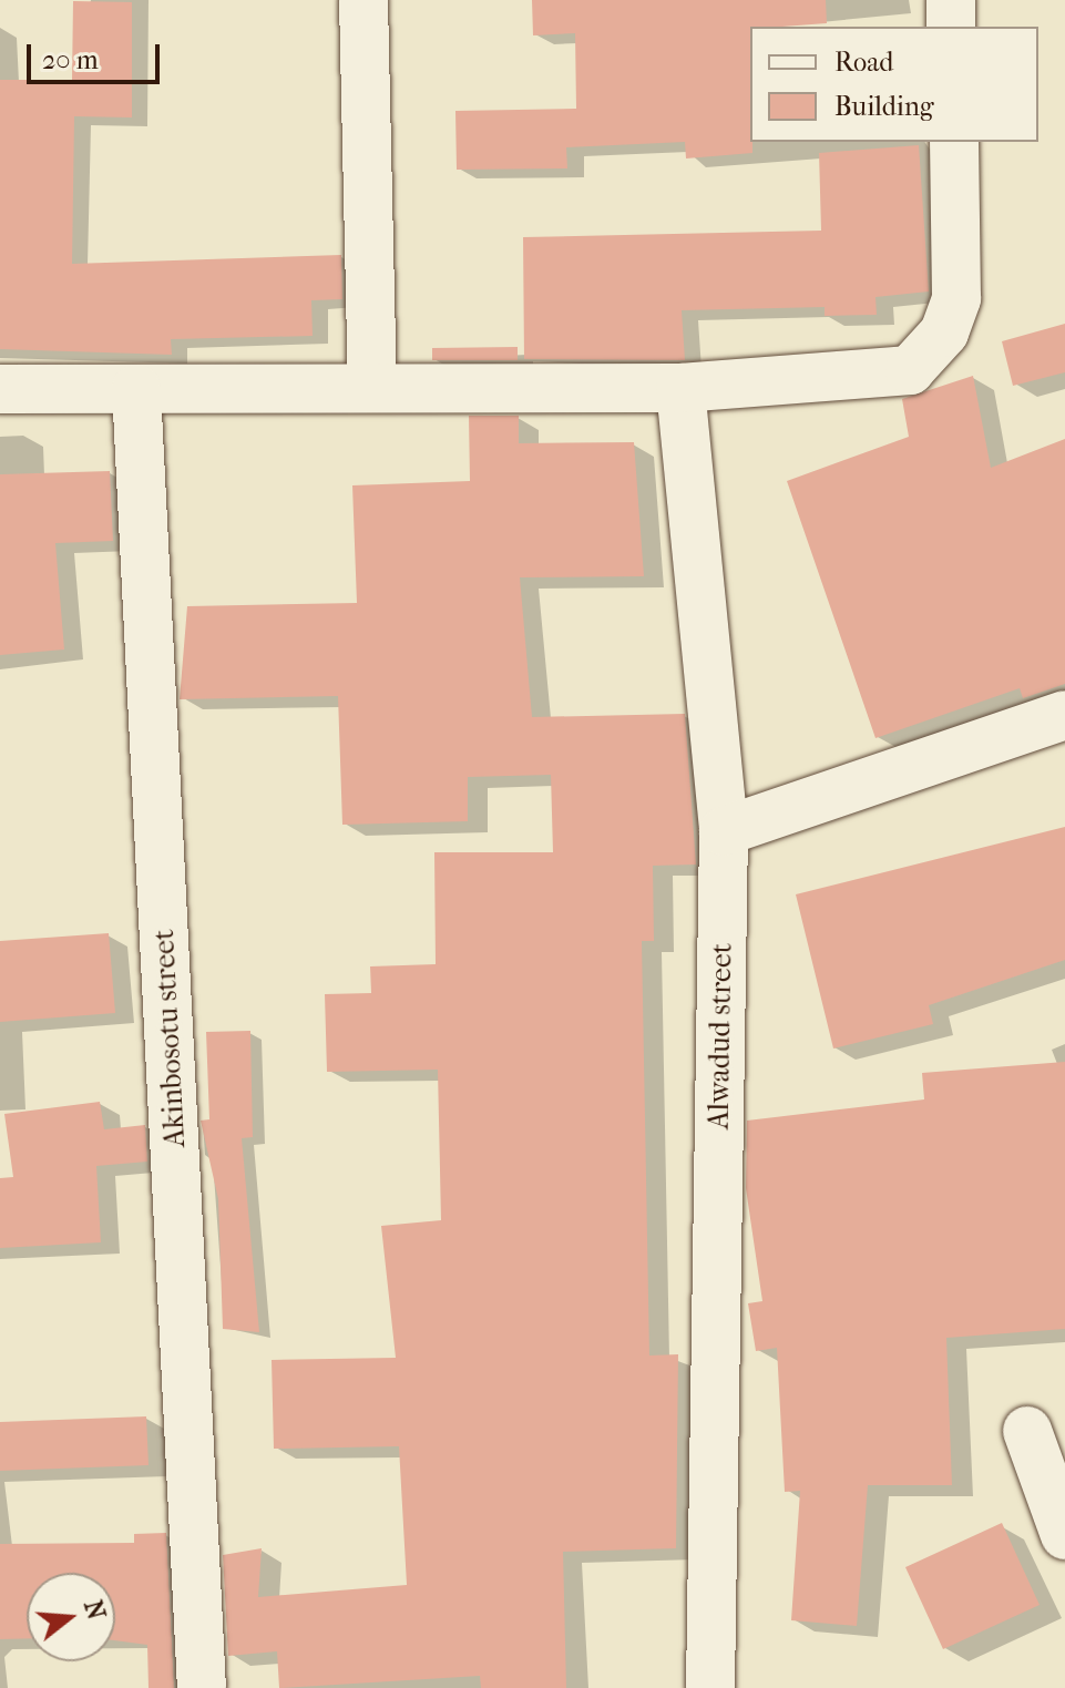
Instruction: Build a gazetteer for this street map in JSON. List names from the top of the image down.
{
  "streets": {
    "street": ["Alwadud street", "Akinbosotu street"]
  },
  "legend": ["Road", "Building"],
  "scale_bar": "20 m",
  "north": "right"
}
